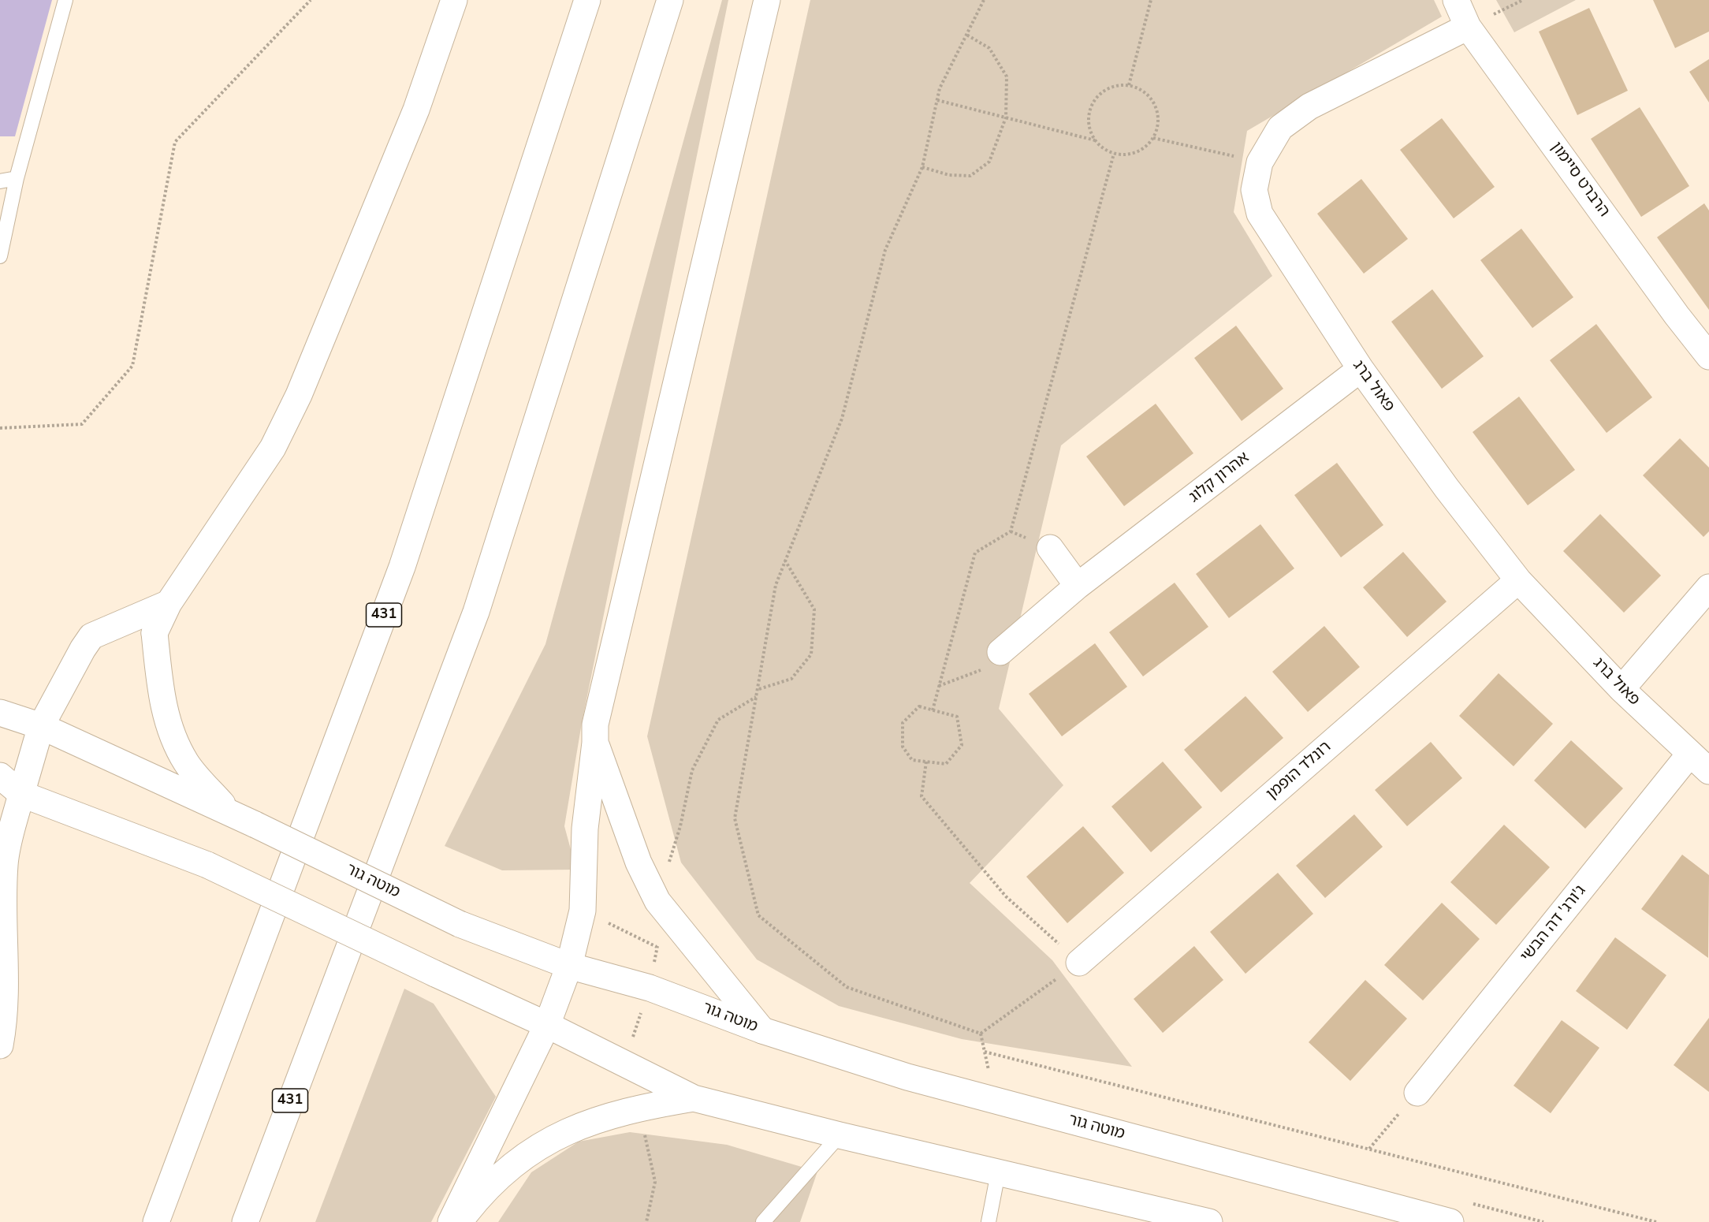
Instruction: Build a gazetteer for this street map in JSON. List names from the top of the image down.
{
  "streets": {
    "main road": [
      "הרברט סיימון",
      "פאול ברג",
      "אהרון קלוג",
      "431",
      "רונלד הופמן",
      "מוטה גור",
      "ג'ורג' דה הבשי"
    ]
  },
  "crossings": [
    ["הרברט סיימון", "פאול ברג"],
    ["פאול ברג", "אהרון קלוג"],
    ["פאול ברג", "רונלד הופמן"],
    ["פאול ברג", "ג'ורג' דה הבשי"]
  ]
}
